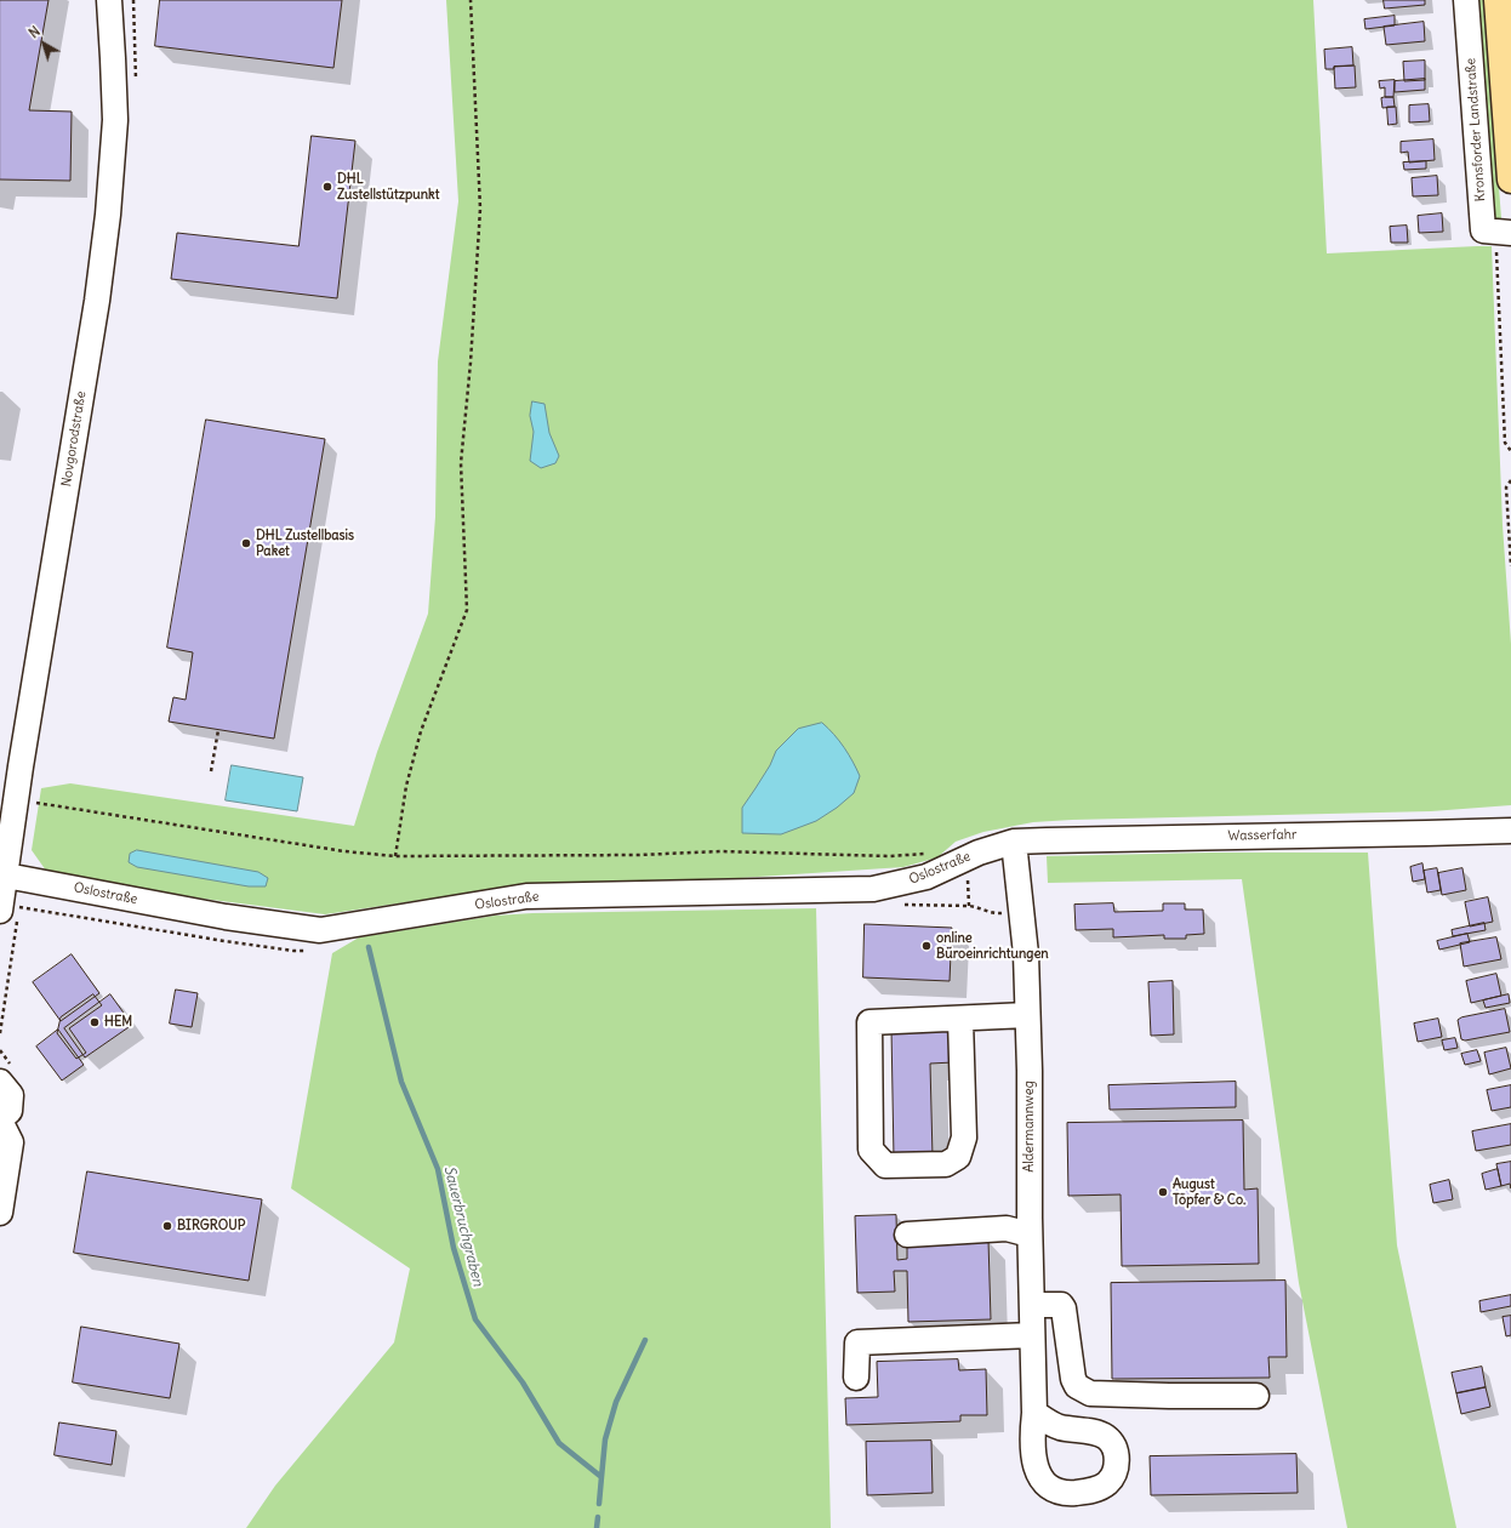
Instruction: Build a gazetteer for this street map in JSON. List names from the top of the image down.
{
  "streets": {
    "street": [
      "Kronsforder Landstraße",
      "Novgorodstraße",
      "Wasserfahr",
      "Oslostraße",
      "Aldermannweg"
    ]
  },
  "crossings": [
    ["Novgorodstraße", "Oslostraße"],
    ["Wasserfahr", "Oslostraße"],
    ["Wasserfahr", "Aldermannweg"],
    ["Oslostraße", "Aldermannweg"]
  ],
  "water": ["Sauerbruchgraben"],
  "places": [
    "DHL Zustellstützpunkt",
    "DHL Zustellbasis Paket",
    "online Büroeinrichtungen",
    "HEM",
    "August Töpfer & Co.",
    "BIRGROUP"
  ],
  "north": "top left"
}
